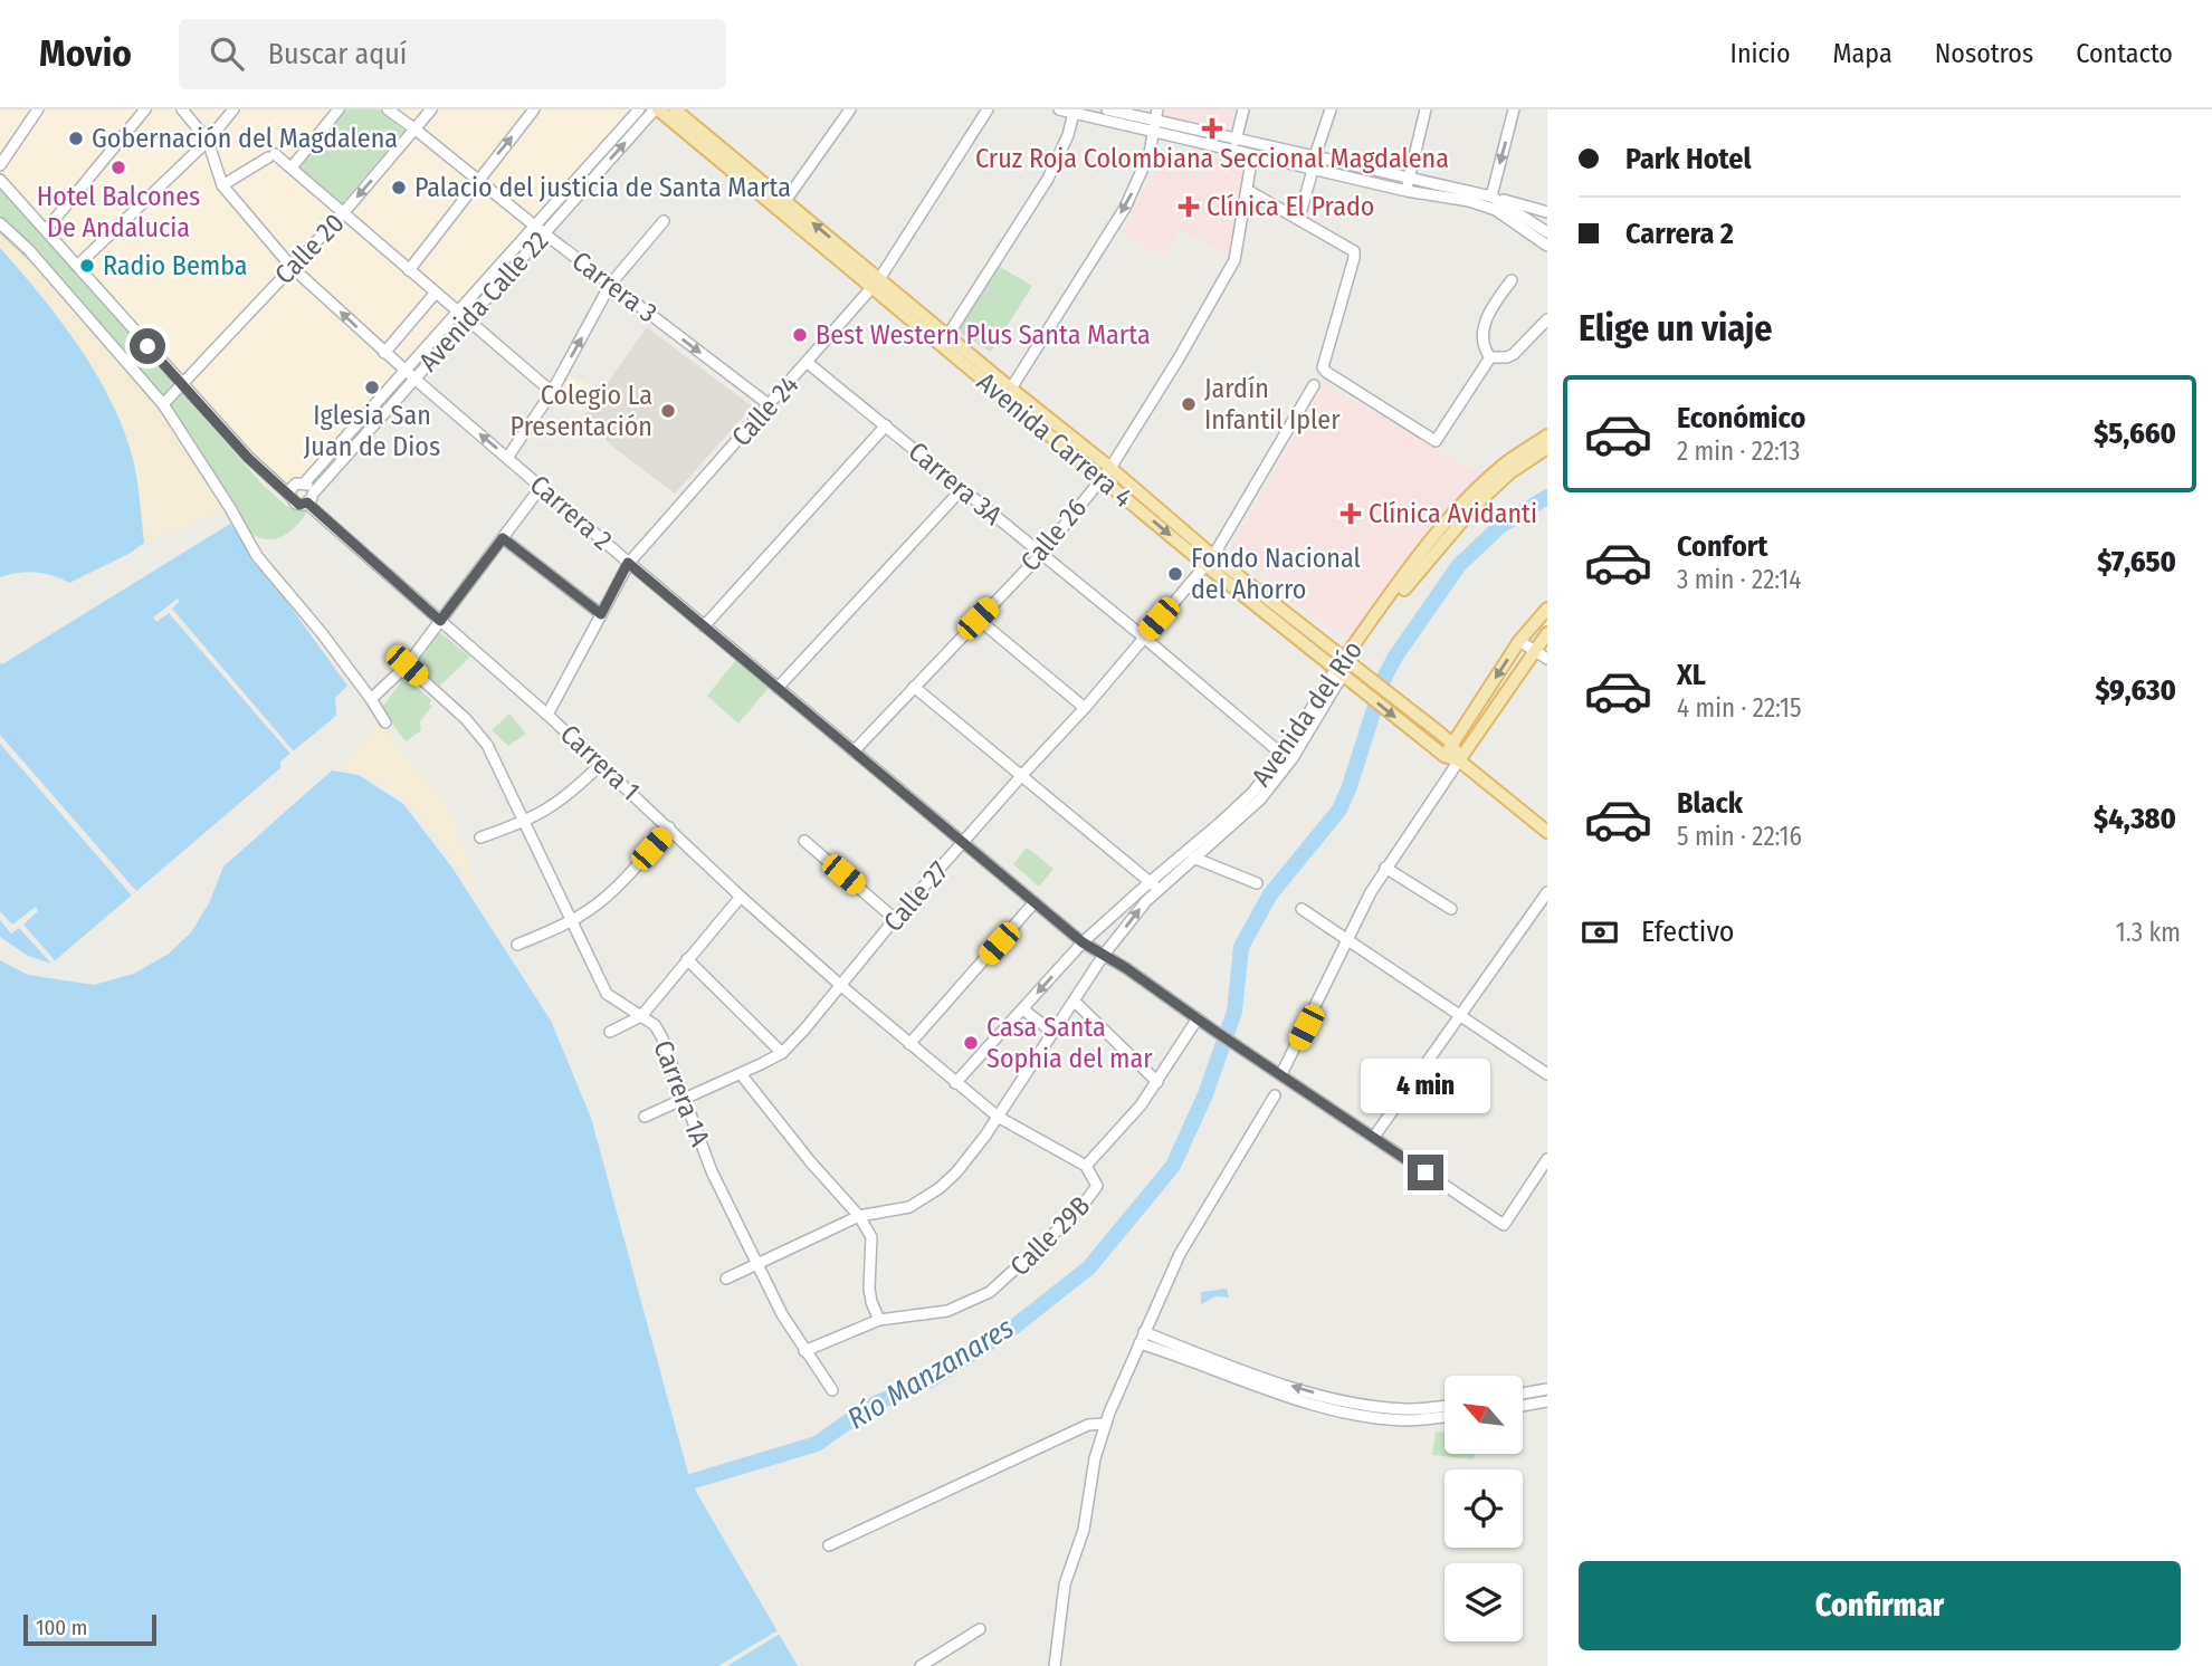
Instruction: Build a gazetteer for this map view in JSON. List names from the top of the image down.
{
  "streets": {
    "main road": ["Avenida Carrera 4", "Avenida del Río"],
    "street": [
      "Calle 20",
      "Carrera 3",
      "Avenida Calle 22",
      "Calle 24",
      "Carrera 3A",
      "Carrera 2",
      "Calle 26",
      "Carrera 1",
      "Calle 27",
      "Carrera 1A",
      "Calle 29B"
    ]
  },
  "crossings": [
    ["Calle 20", "Carrera 3"],
    ["Calle 20", "Carrera 2"],
    ["Carrera 3", "Avenida Calle 22"],
    ["Carrera 3", "Calle 24"],
    ["Avenida Calle 22", "Avenida Carrera 4"],
    ["Avenida Calle 22", "Carrera 2"],
    ["Avenida Calle 22", "Carrera 1"],
    ["Calle 24", "Avenida Carrera 4"],
    ["Calle 24", "Carrera 3A"],
    ["Calle 24", "Carrera 2"],
    ["Calle 24", "Carrera 1"],
    ["Avenida Carrera 4", "Calle 26"],
    ["Avenida Carrera 4", "Avenida del Río"],
    ["Avenida Carrera 4", "Calle 27"],
    ["Carrera 3A", "Calle 26"],
    ["Carrera 3A", "Avenida del Río"],
    ["Carrera 3A", "Calle 27"],
    ["Carrera 2", "Calle 26"],
    ["Carrera 2", "Avenida del Río"],
    ["Carrera 2", "Calle 27"],
    ["Carrera 2", "Calle 29B"],
    ["Avenida del Río", "Carrera 1"],
    ["Avenida del Río", "Carrera 1A"],
    ["Carrera 1", "Calle 27"],
    ["Carrera 1", "Calle 29B"],
    ["Calle 27", "Carrera 1A"],
    ["Carrera 1A", "Calle 29B"]
  ],
  "one_way": ["Carrera 3"],
  "water": ["Río Manzanares"],
  "places": {
    "health": ["Cruz Roja Colombiana Seccional Magdalena", "Clínica El Prado", "Clínica Avidanti"],
    "other": [
      "Gobernación del Magdalena",
      "Hotel Balcones De Andalucia",
      "Palacio del justicia de Santa Marta",
      "Radio Bemba",
      "Best Western Plus Santa Marta",
      "Iglesia San Juan de Dios",
      "Jardín Infantil Ipler",
      "Colegio La Presentación",
      "Fondo Nacional del Ahorro",
      "Casa Santa Sophia del mar"
    ]
  },
  "scale_bar": "100 m",
  "north": "top left",
  "page": {
    "header": "Movio",
    "search": "Buscar aquí",
    "nav": [
      "Inicio",
      "Mapa",
      "Nosotros",
      "Contacto"
    ],
    "banner": ["Park Hotel", "Carrera 2"],
    "heading": "Elige un viaje",
    "list": [
      {
        "name": "Económico",
        "note": "2 min · 22:13",
        "value": "$5,660"
      },
      {
        "name": "Confort",
        "note": "3 min · 22:14",
        "value": "$7,650"
      },
      {
        "name": "XL",
        "note": "4 min · 22:15",
        "value": "$9,630"
      },
      {
        "name": "Black",
        "note": "5 min · 22:16",
        "value": "$4,380"
      }
    ],
    "pay": ["Efectivo", "1.3 km"],
    "bubble": "4 min",
    "buttons": "Confirmar",
    "scale": "100 m"
  }
}
